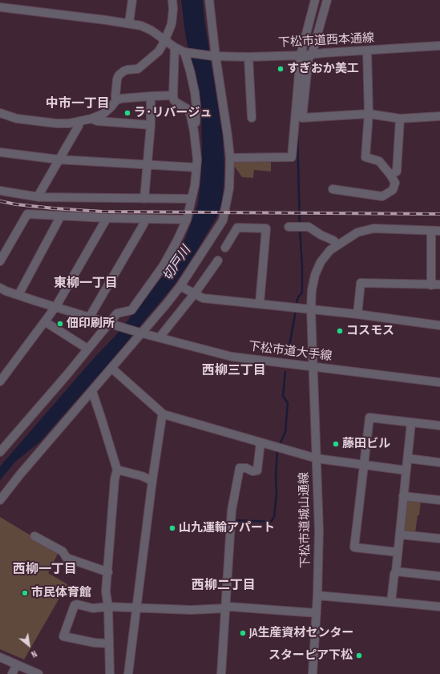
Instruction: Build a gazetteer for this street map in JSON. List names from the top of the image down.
{
  "streets": {
    "street": ["下松市道西本通線", "下松市道大手線", "下松市道城山通線"]
  },
  "crossings": [
    ["下松市道大手線", "下松市道城山通線"]
  ],
  "districts": [
    "中市一丁目",
    "東柳一丁目",
    "西柳三丁目",
    "西柳一丁目",
    "西柳二丁目"
  ],
  "water": ["切戸川"],
  "places": [
    "すぎおか美工",
    "ラ･リバージュ",
    "佃印刷所",
    "コスモス",
    "藤田ビル",
    "山九運輸アパート",
    "市民体育館",
    "JA生産資材センター",
    "スターピア下松"
  ],
  "north": "bottom right"
}
